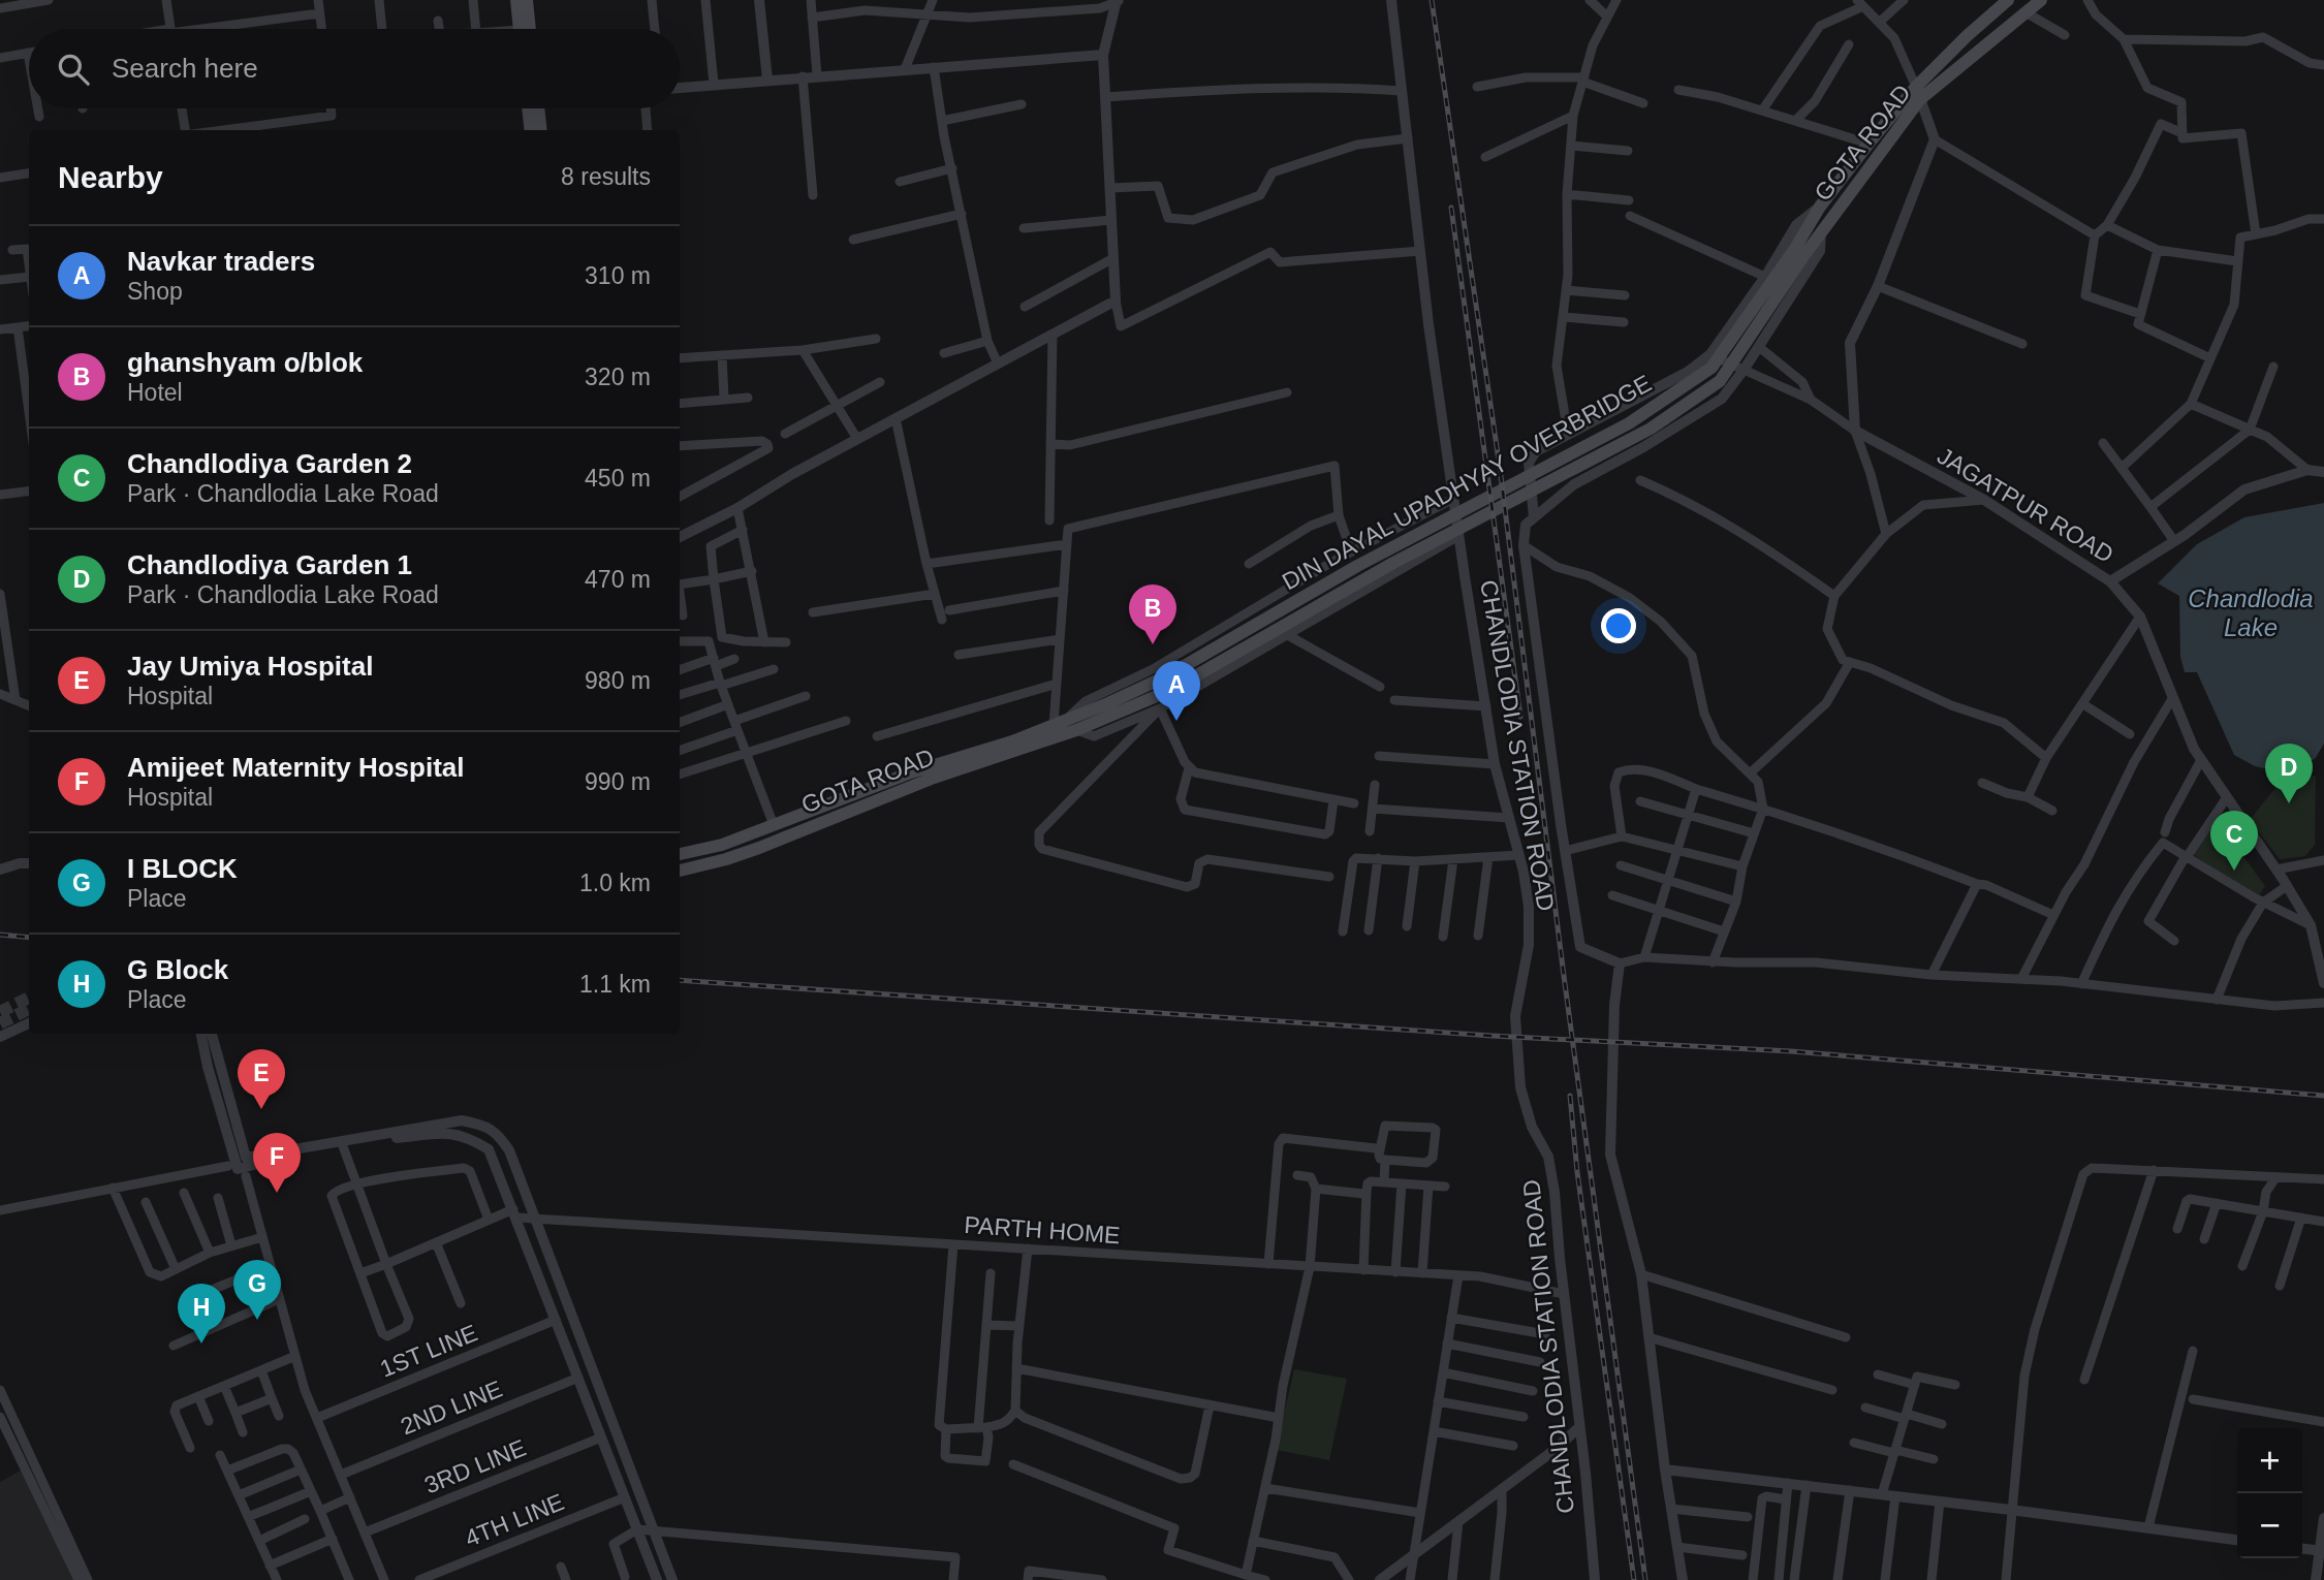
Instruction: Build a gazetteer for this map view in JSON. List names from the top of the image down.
{
  "streets": {
    "main road": ["GOTA ROAD", "DIN DAYAL UPADHYAY OVERBRIDGE"],
    "street": [
      "JAGATPUR ROAD",
      "CHANDLODIA STATION ROAD",
      "PARTH HOME",
      "1ST LINE",
      "2ND LINE",
      "3RD LINE",
      "4TH LINE"
    ]
  },
  "crossings": [
    ["GOTA ROAD", "DIN DAYAL UPADHYAY OVERBRIDGE"],
    ["CHANDLODIA STATION ROAD", "PARTH HOME"]
  ],
  "water": ["Chandlodia Lake"],
  "page": {
    "search": "Search here",
    "heading": ["Nearby", "8 results"],
    "list": [
      {
        "mark": "A",
        "name": "Navkar traders",
        "note": "Shop",
        "value": "310 m"
      },
      {
        "mark": "B",
        "name": "ghanshyam o/blok",
        "note": "Hotel",
        "value": "320 m"
      },
      {
        "mark": "C",
        "name": "Chandlodiya Garden 2",
        "note": "Park · Chandlodia Lake Road",
        "value": "450 m"
      },
      {
        "mark": "D",
        "name": "Chandlodiya Garden 1",
        "note": "Park · Chandlodia Lake Road",
        "value": "470 m"
      },
      {
        "mark": "E",
        "name": "Jay Umiya Hospital",
        "note": "Hospital",
        "value": "980 m"
      },
      {
        "mark": "F",
        "name": "Amijeet Maternity Hospital",
        "note": "Hospital",
        "value": "990 m"
      },
      {
        "mark": "G",
        "name": "I BLOCK",
        "note": "Place",
        "value": "1.0 km"
      },
      {
        "mark": "H",
        "name": "G Block",
        "note": "Place",
        "value": "1.1 km"
      }
    ],
    "pins": [
      "B",
      "A",
      "D",
      "C",
      "E",
      "F",
      "G",
      "H"
    ],
    "map_buttons": ["+", "−"]
  }
}
